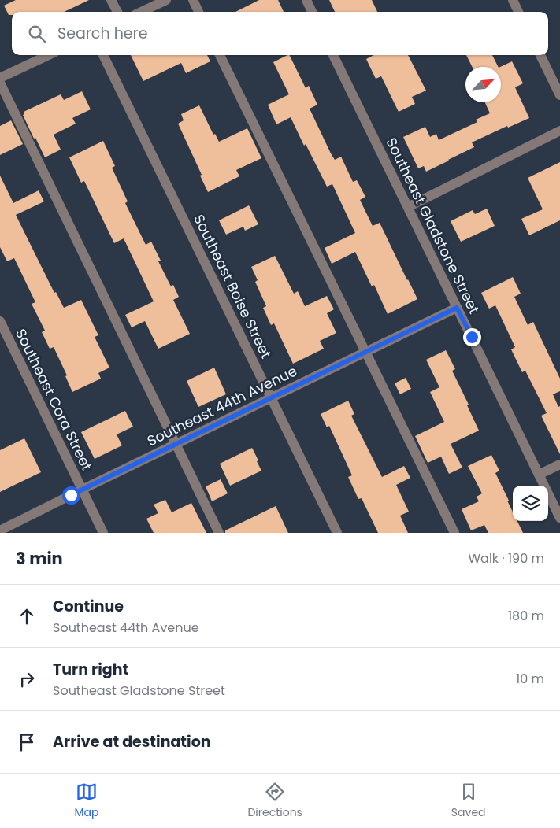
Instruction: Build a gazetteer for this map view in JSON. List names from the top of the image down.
{
  "streets": {
    "street": [
      "Southeast Gladstone Street",
      "Southeast Boise Street",
      "Southeast Cora Street",
      "Southeast 44th Avenue"
    ]
  },
  "crossings": [
    ["Southeast Gladstone Street", "Southeast 44th Avenue"],
    ["Southeast Boise Street", "Southeast 44th Avenue"],
    ["Southeast Cora Street", "Southeast 44th Avenue"]
  ],
  "north": "top right",
  "page": {
    "search": "Search here",
    "heading": ["3 min", "Walk · 190 m"],
    "list": [
      ["Continue", "Southeast 44th Avenue", "180 m"],
      ["Turn right", "Southeast Gladstone Street", "10 m"],
      "Arrive at destination"
    ],
    "nav": ["Map", "Directions", "Saved"]
  }
}
